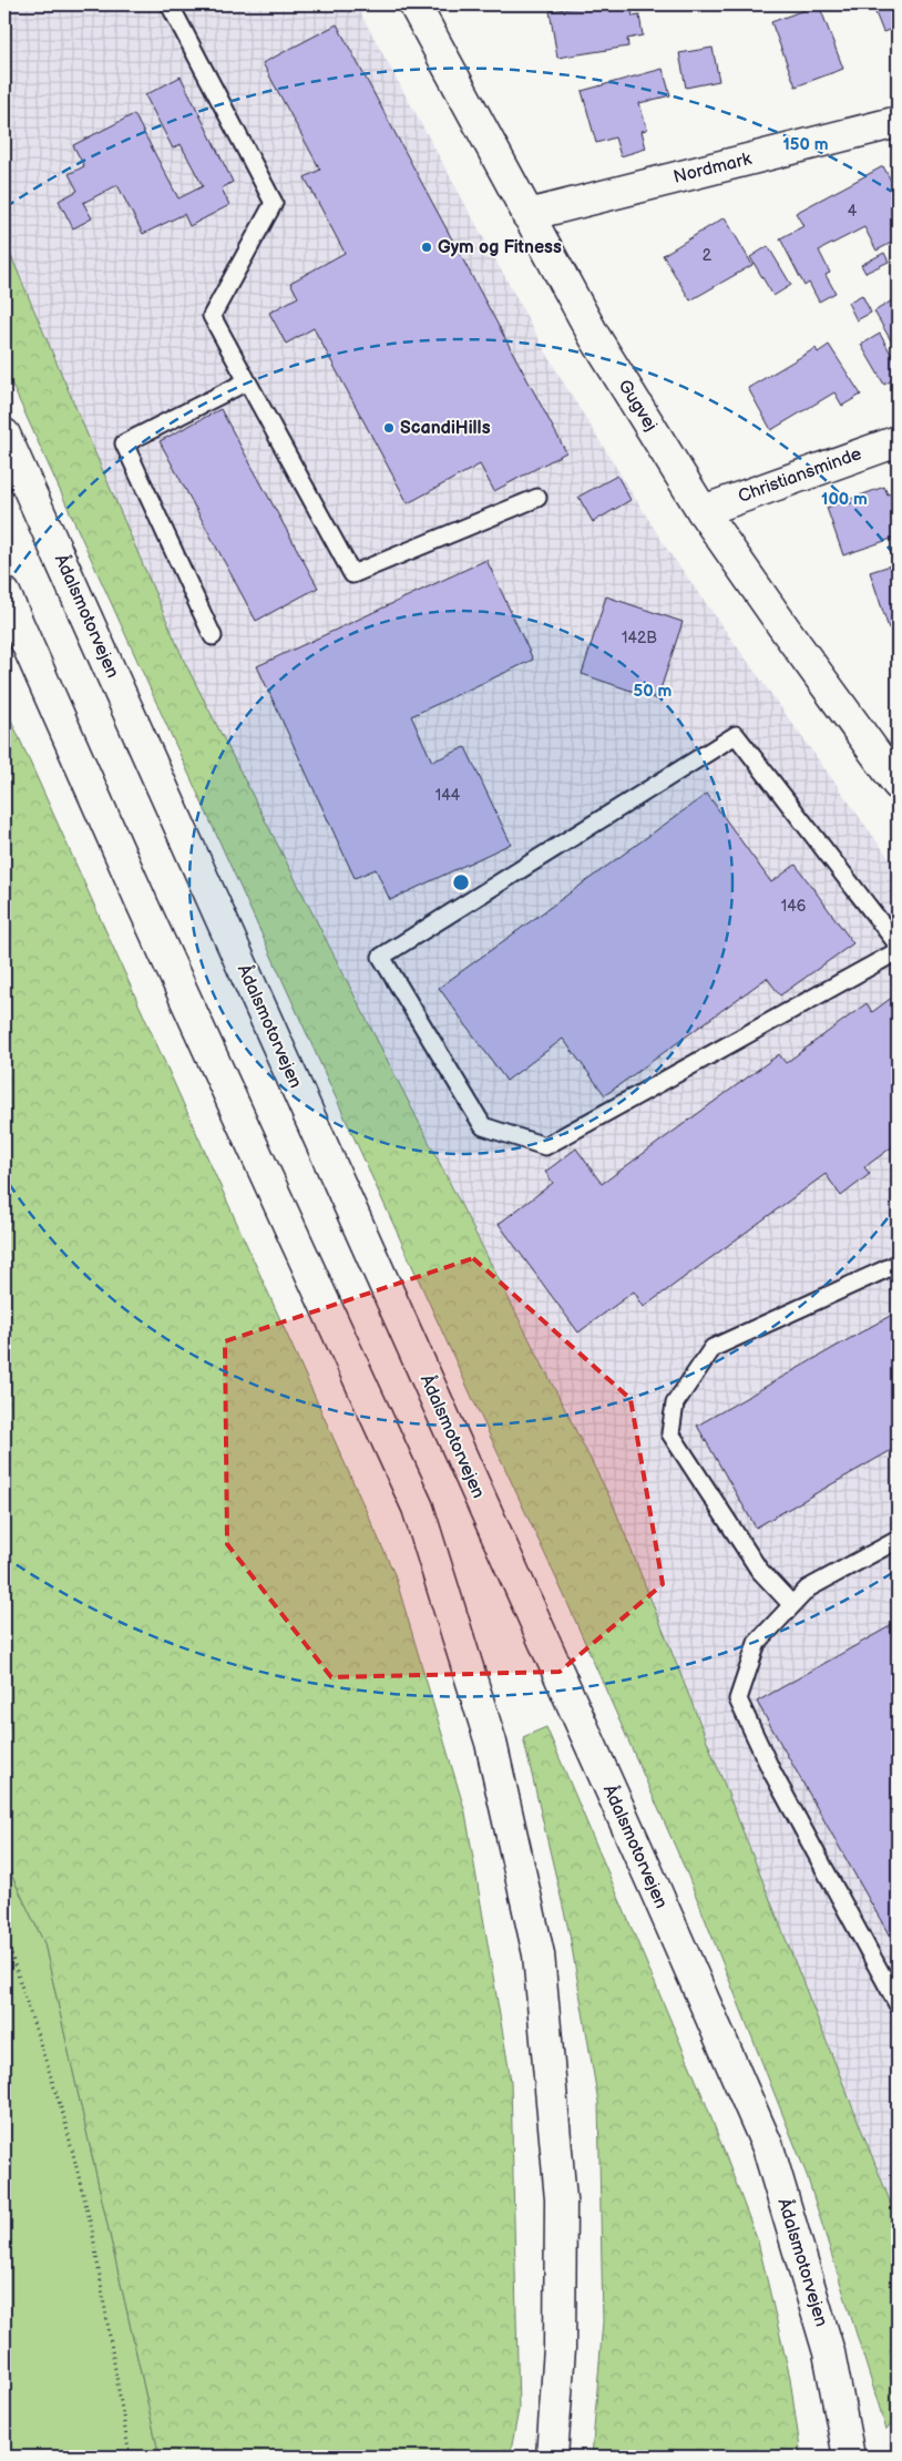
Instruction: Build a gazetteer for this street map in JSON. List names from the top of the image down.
{
  "streets": {
    "main road": [
      "Nordmark",
      "Gugvej",
      "Christiansminde",
      "Ådalsmotorvejen"
    ]
  },
  "crossings": [
    ["Nordmark", "Gugvej"],
    ["Gugvej", "Christiansminde"]
  ],
  "places": ["Gym og Fitness", "ScandiHills"],
  "house_numbers": [
    "4",
    "2",
    "142B",
    "144",
    "146"
  ],
  "rings": ["150 m", "100 m", "50 m"]
}
